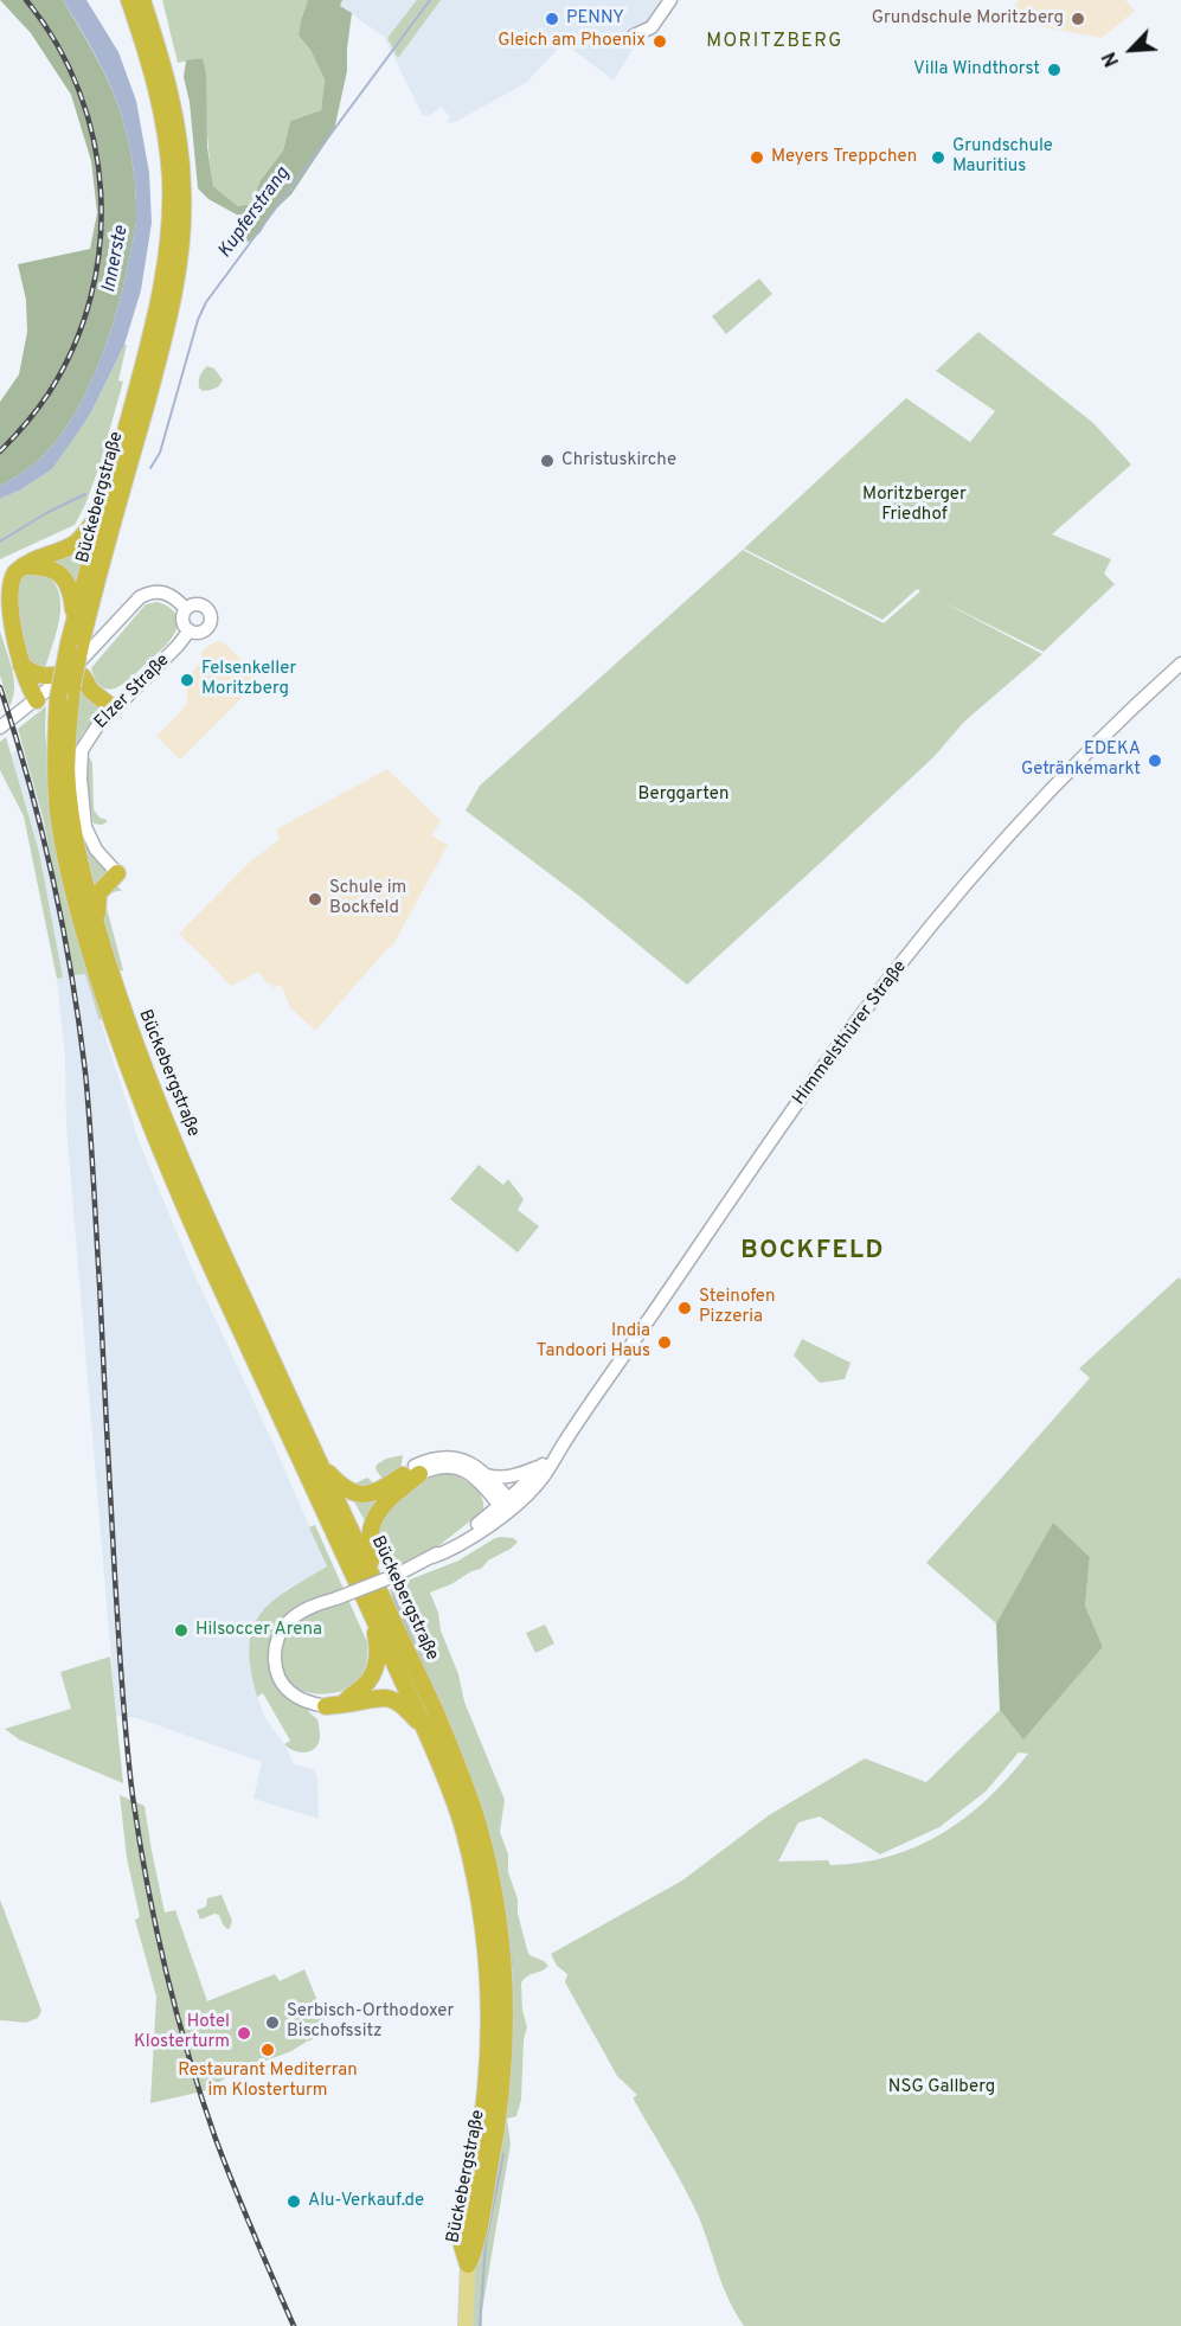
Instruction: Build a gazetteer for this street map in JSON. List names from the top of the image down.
{
  "streets": {
    "highway": ["Bückebergstraße"],
    "street": ["Elzer Straße", "Himmelsthürer Straße"]
  },
  "districts": ["MORITZBERG", "BOCKFELD"],
  "water": ["Kupferstrang", "Innerste"],
  "parks": ["Moritzberger Friedhof", "Berggarten", "NSG Gallberg"],
  "places": [
    "PENNY",
    "Grundschule Moritzberg",
    "Gleich am Phoenix",
    "Villa Windthorst",
    "Meyers Treppchen",
    "Grundschule Mauritius",
    "Christuskirche",
    "Felsenkeller Moritzberg",
    "EDEKA Getränkemarkt",
    "Schule im Bockfeld",
    "Steinofen Pizzeria",
    "India Tandoori Haus",
    "Hilsoccer Arena",
    "Serbisch-Orthodoxer Bischofssitz",
    "Hotel Klosterturm",
    "Restaurant Mediterran im Klosterturm",
    "Alu-Verkauf.de"
  ],
  "north": "bottom left"
}
